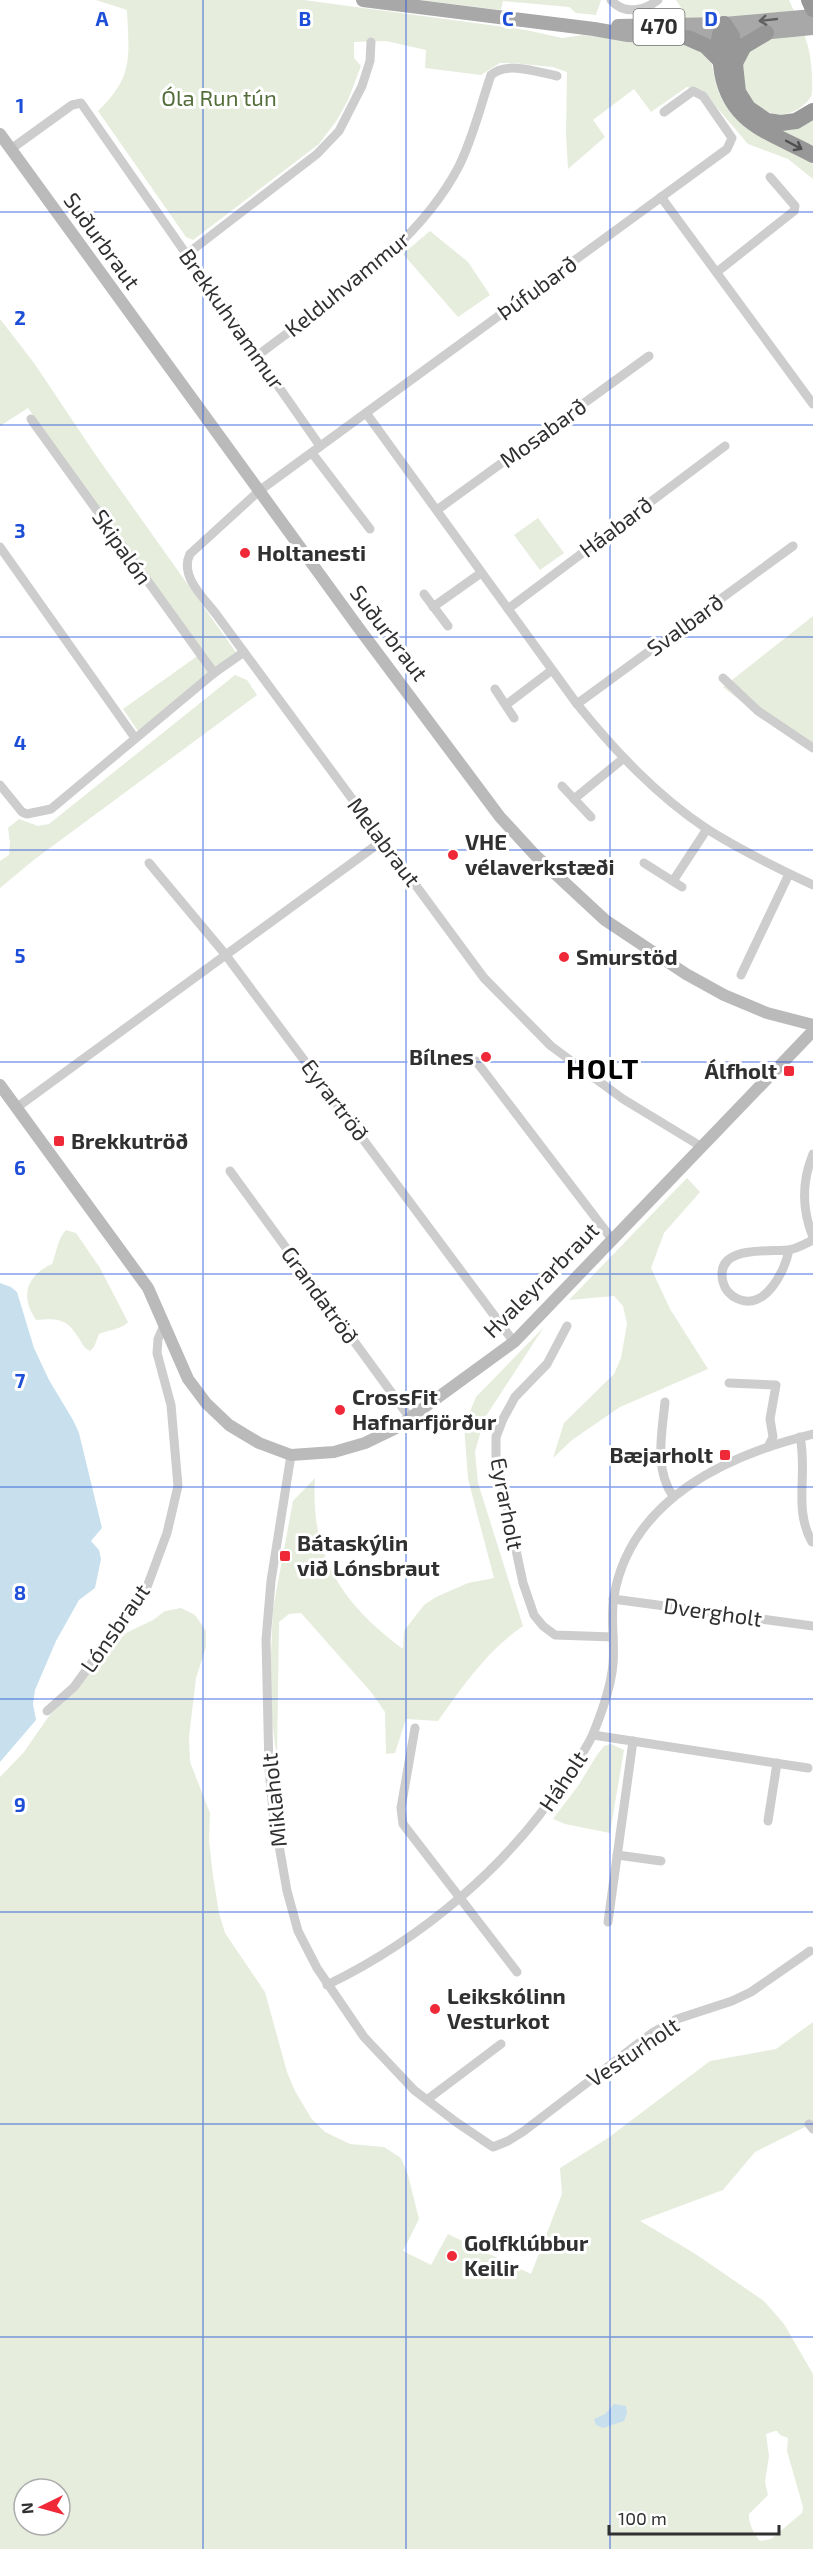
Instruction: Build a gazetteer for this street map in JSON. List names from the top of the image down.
{
  "streets": {
    "main road": ["470"],
    "street": [
      "Suðurbraut",
      "Kelduhvammur",
      "Þúfubarð",
      "Brekkuhvammur",
      "Mosabarð",
      "Háabarð",
      "Skipalón",
      "Svalbarð",
      "Melabraut",
      "Eyrartröð",
      "Hvaleyrarbraut",
      "Grandatröð",
      "Eyrarholt",
      "Dvergholt",
      "Lónsbraut",
      "Háholt",
      "Miklaholt",
      "Vesturholt"
    ]
  },
  "crossings": [
    ["Suðurbraut", "Þúfubarð"],
    ["Suðurbraut", "Brekkuhvammur"],
    ["Suðurbraut", "Melabraut"],
    ["Kelduhvammur", "Brekkuhvammur"],
    ["Þúfubarð", "Brekkuhvammur"],
    ["Þúfubarð", "Melabraut"],
    ["Melabraut", "Hvaleyrarbraut"],
    ["Eyrartröð", "Hvaleyrarbraut"],
    ["Hvaleyrarbraut", "Grandatröð"],
    ["Hvaleyrarbraut", "Lónsbraut"],
    ["Hvaleyrarbraut", "Miklaholt"],
    ["Eyrarholt", "Háholt"],
    ["Dvergholt", "Háholt"],
    ["Háholt", "Miklaholt"],
    ["Miklaholt", "Vesturholt"]
  ],
  "districts": ["HOLT"],
  "parks": ["Óla Run tún"],
  "places": {
    "other": [
      "Holtanesti",
      "VHE vélaverkstæði",
      "Smurstöd",
      "Bílnes",
      "CrossFit Hafnarfjörður",
      "Leikskólinn Vesturkot",
      "Golfklúbbur Keilir"
    ],
    "transit": [
      "Álfholt",
      "Brekkutröð",
      "Bæjarholt",
      "Bátaskýlin við Lónsbraut"
    ]
  },
  "scale_bar": "100 m",
  "north": "left",
  "grid": {
    "columns": [
      "A",
      "B",
      "C",
      "D"
    ],
    "rows": [
      "1",
      "2",
      "3",
      "4",
      "5",
      "6",
      "7",
      "8",
      "9"
    ]
  }
}
